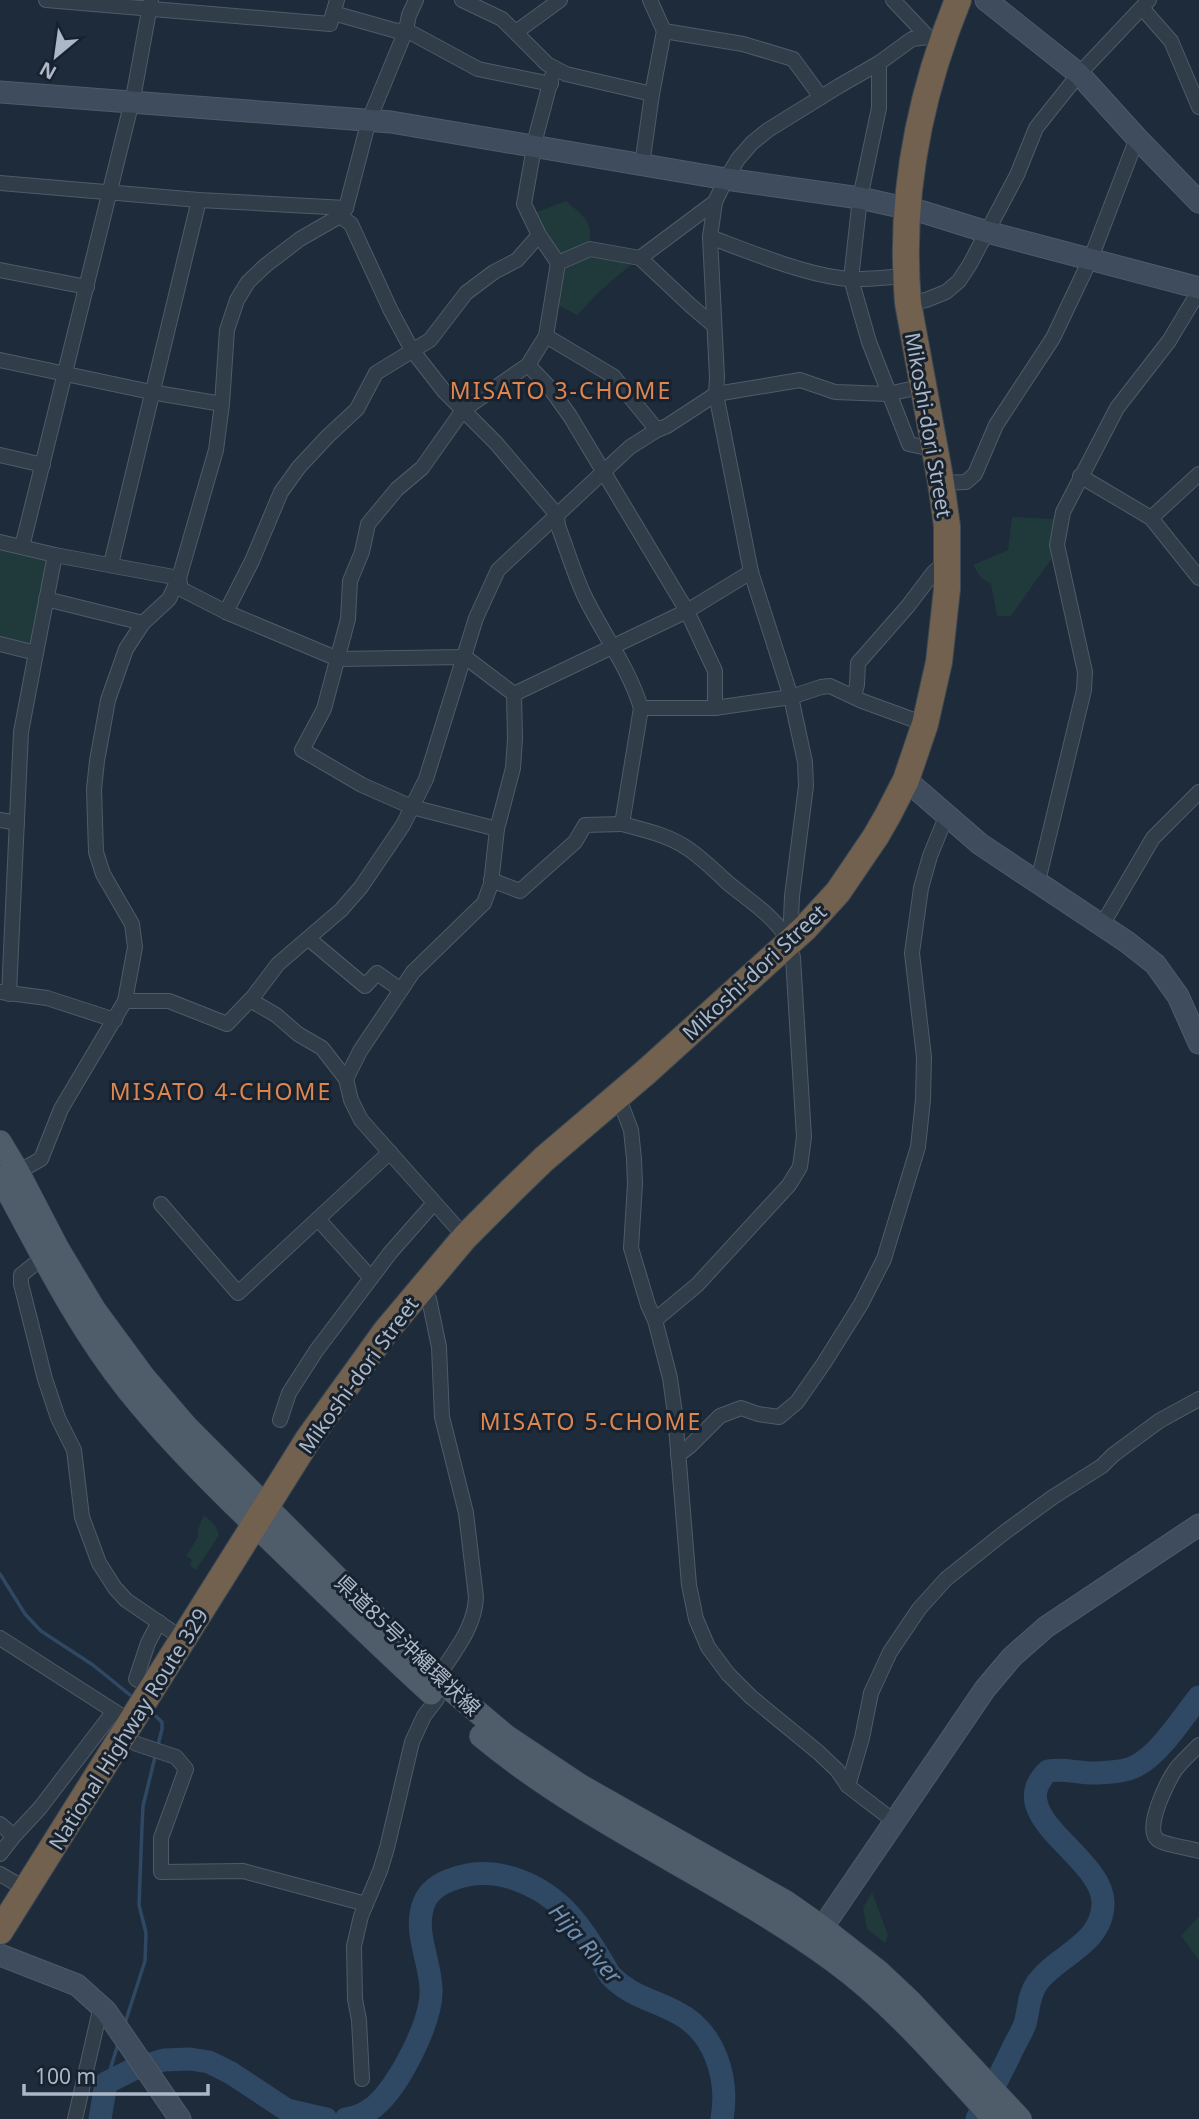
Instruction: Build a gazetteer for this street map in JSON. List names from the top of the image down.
{
  "streets": {
    "highway": ["Mikoshi-dori Street", "National Highway Route 329"],
    "main road": ["県道85号沖縄環状線"]
  },
  "crossings": [
    ["Mikoshi-dori Street", "県道85号沖縄環状線"],
    ["Mikoshi-dori Street", "National Highway Route 329"],
    ["県道85号沖縄環状線", "National Highway Route 329"]
  ],
  "districts": ["MISATO 3-CHOME", "MISATO 4-CHOME", "MISATO 5-CHOME"],
  "water": ["Hija River"],
  "scale_bar": "100 m",
  "north": "bottom left"
}
